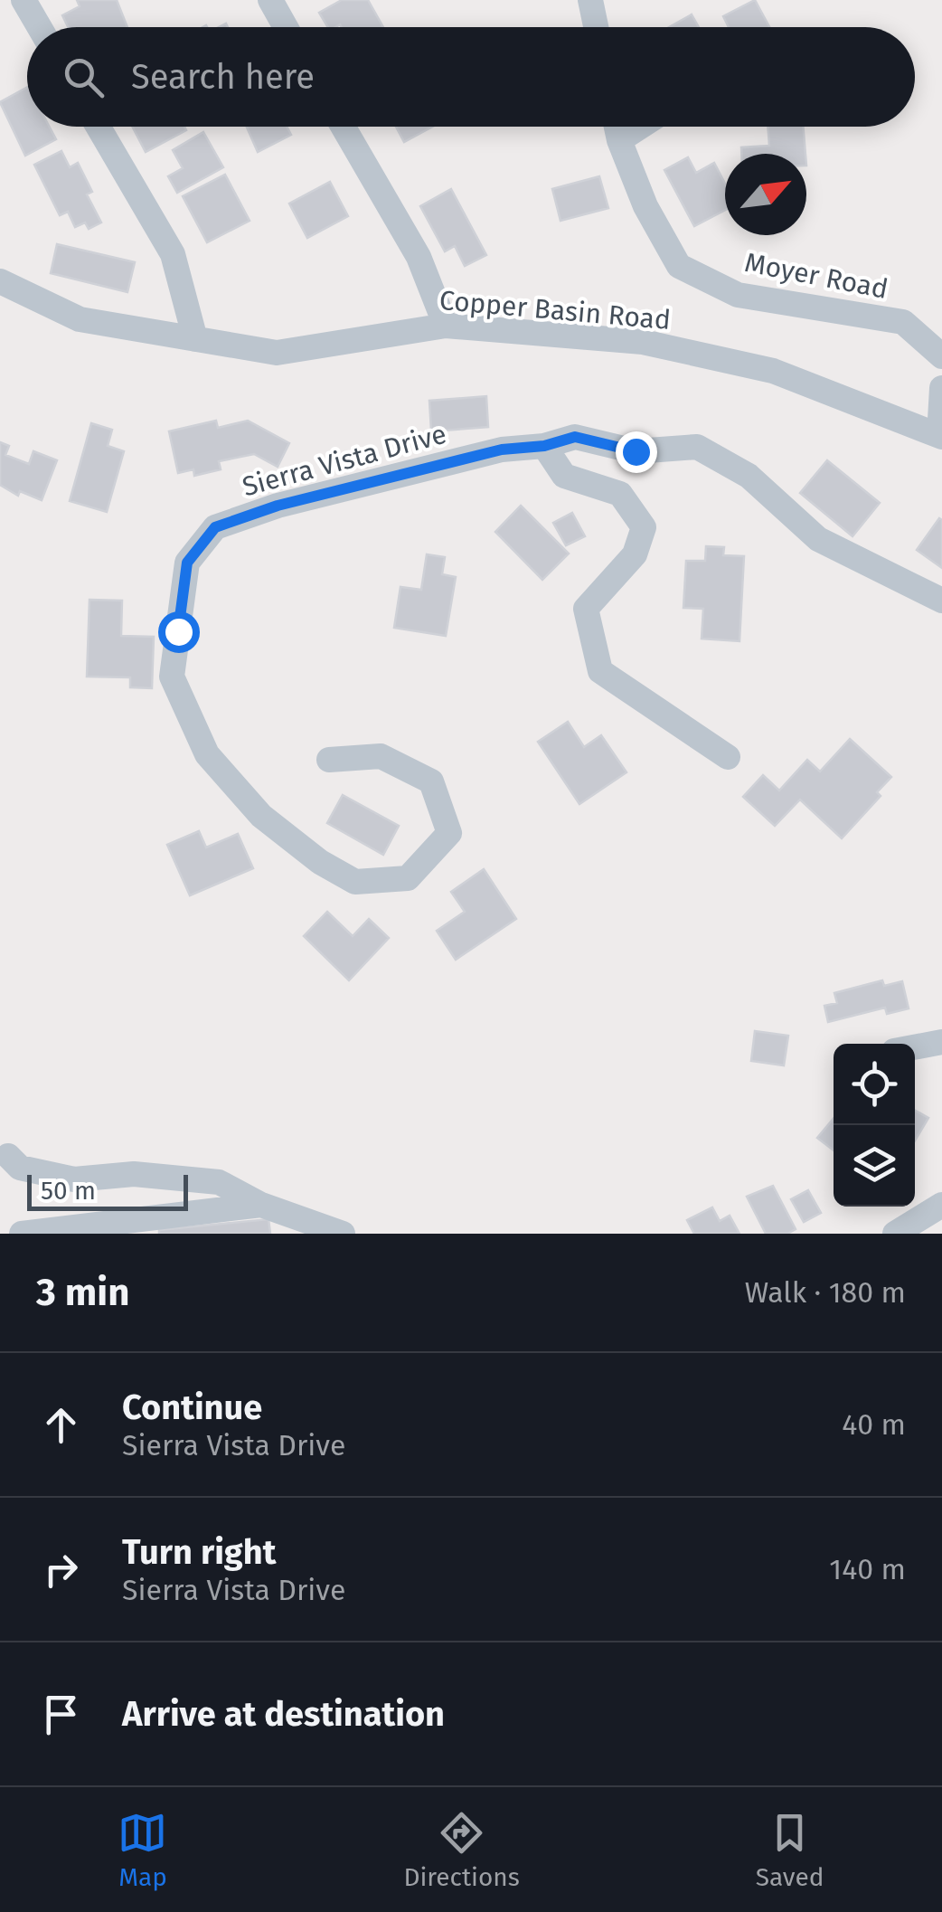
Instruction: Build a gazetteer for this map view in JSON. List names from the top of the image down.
{
  "streets": {
    "street": ["Moyer Road", "Copper Basin Road", "Sierra Vista Drive"]
  },
  "scale_bar": "50 m",
  "north": "top right",
  "page": {
    "search": "Search here",
    "scale": "50 m",
    "heading": ["3 min", "Walk · 180 m"],
    "list": [
      ["Continue", "Sierra Vista Drive", "40 m"],
      ["Turn right", "Sierra Vista Drive", "140 m"],
      "Arrive at destination"
    ],
    "nav": ["Map", "Directions", "Saved"]
  }
}
